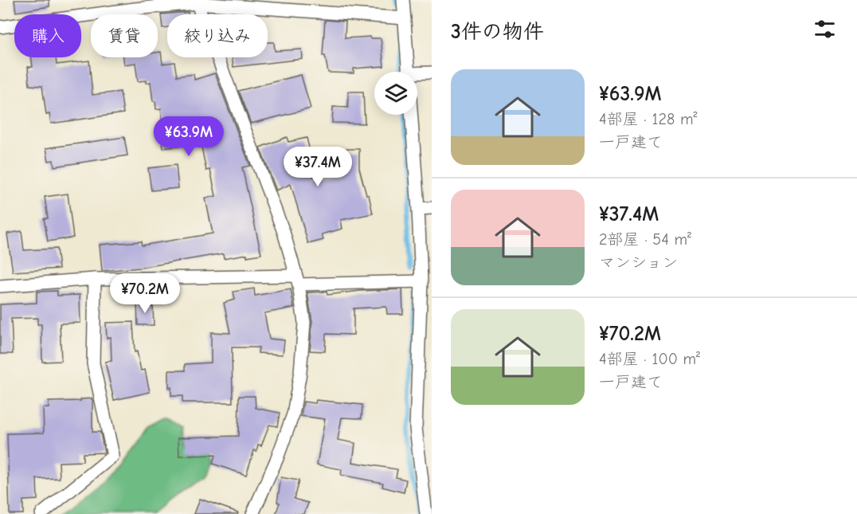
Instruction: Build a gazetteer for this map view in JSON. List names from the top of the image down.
{
  "page": {
    "heading": "3件の物件",
    "chip": ["購入", "賃貸", "絞り込み"],
    "list": [
      {
        "name": "¥63.9M",
        "note": "4部屋 · 128 m² · 一戸建て"
      },
      {
        "name": "¥37.4M",
        "note": "2部屋 · 54 m² · マンション"
      },
      {
        "name": "¥70.2M",
        "note": "4部屋 · 100 m² · 一戸建て"
      }
    ],
    "price": ["¥63.9M", "¥37.4M", "¥70.2M"]
  }
}
